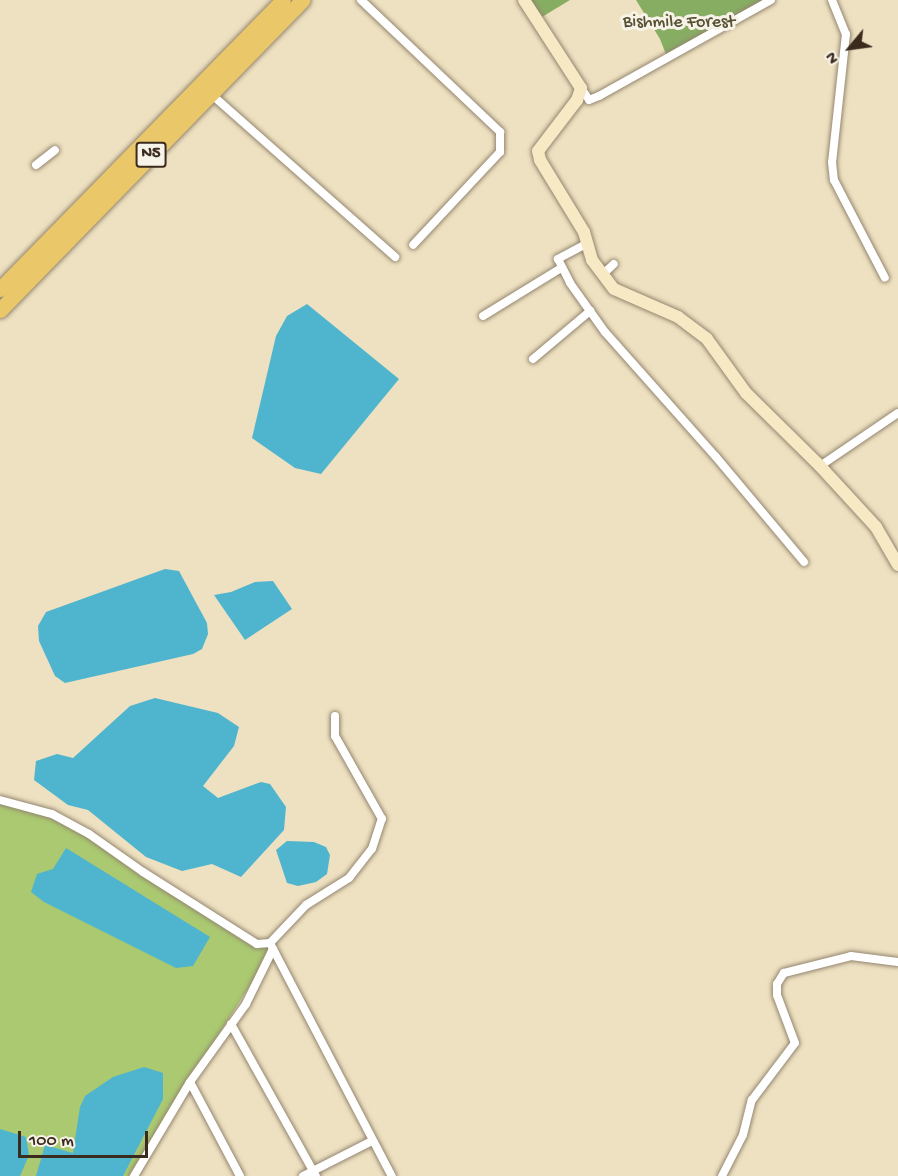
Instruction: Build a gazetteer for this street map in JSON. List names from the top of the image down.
{
  "streets": {
    "highway": ["N5"]
  },
  "parks": ["Bishmile Forest"],
  "scale_bar": "100 m",
  "north": "bottom left"
}
